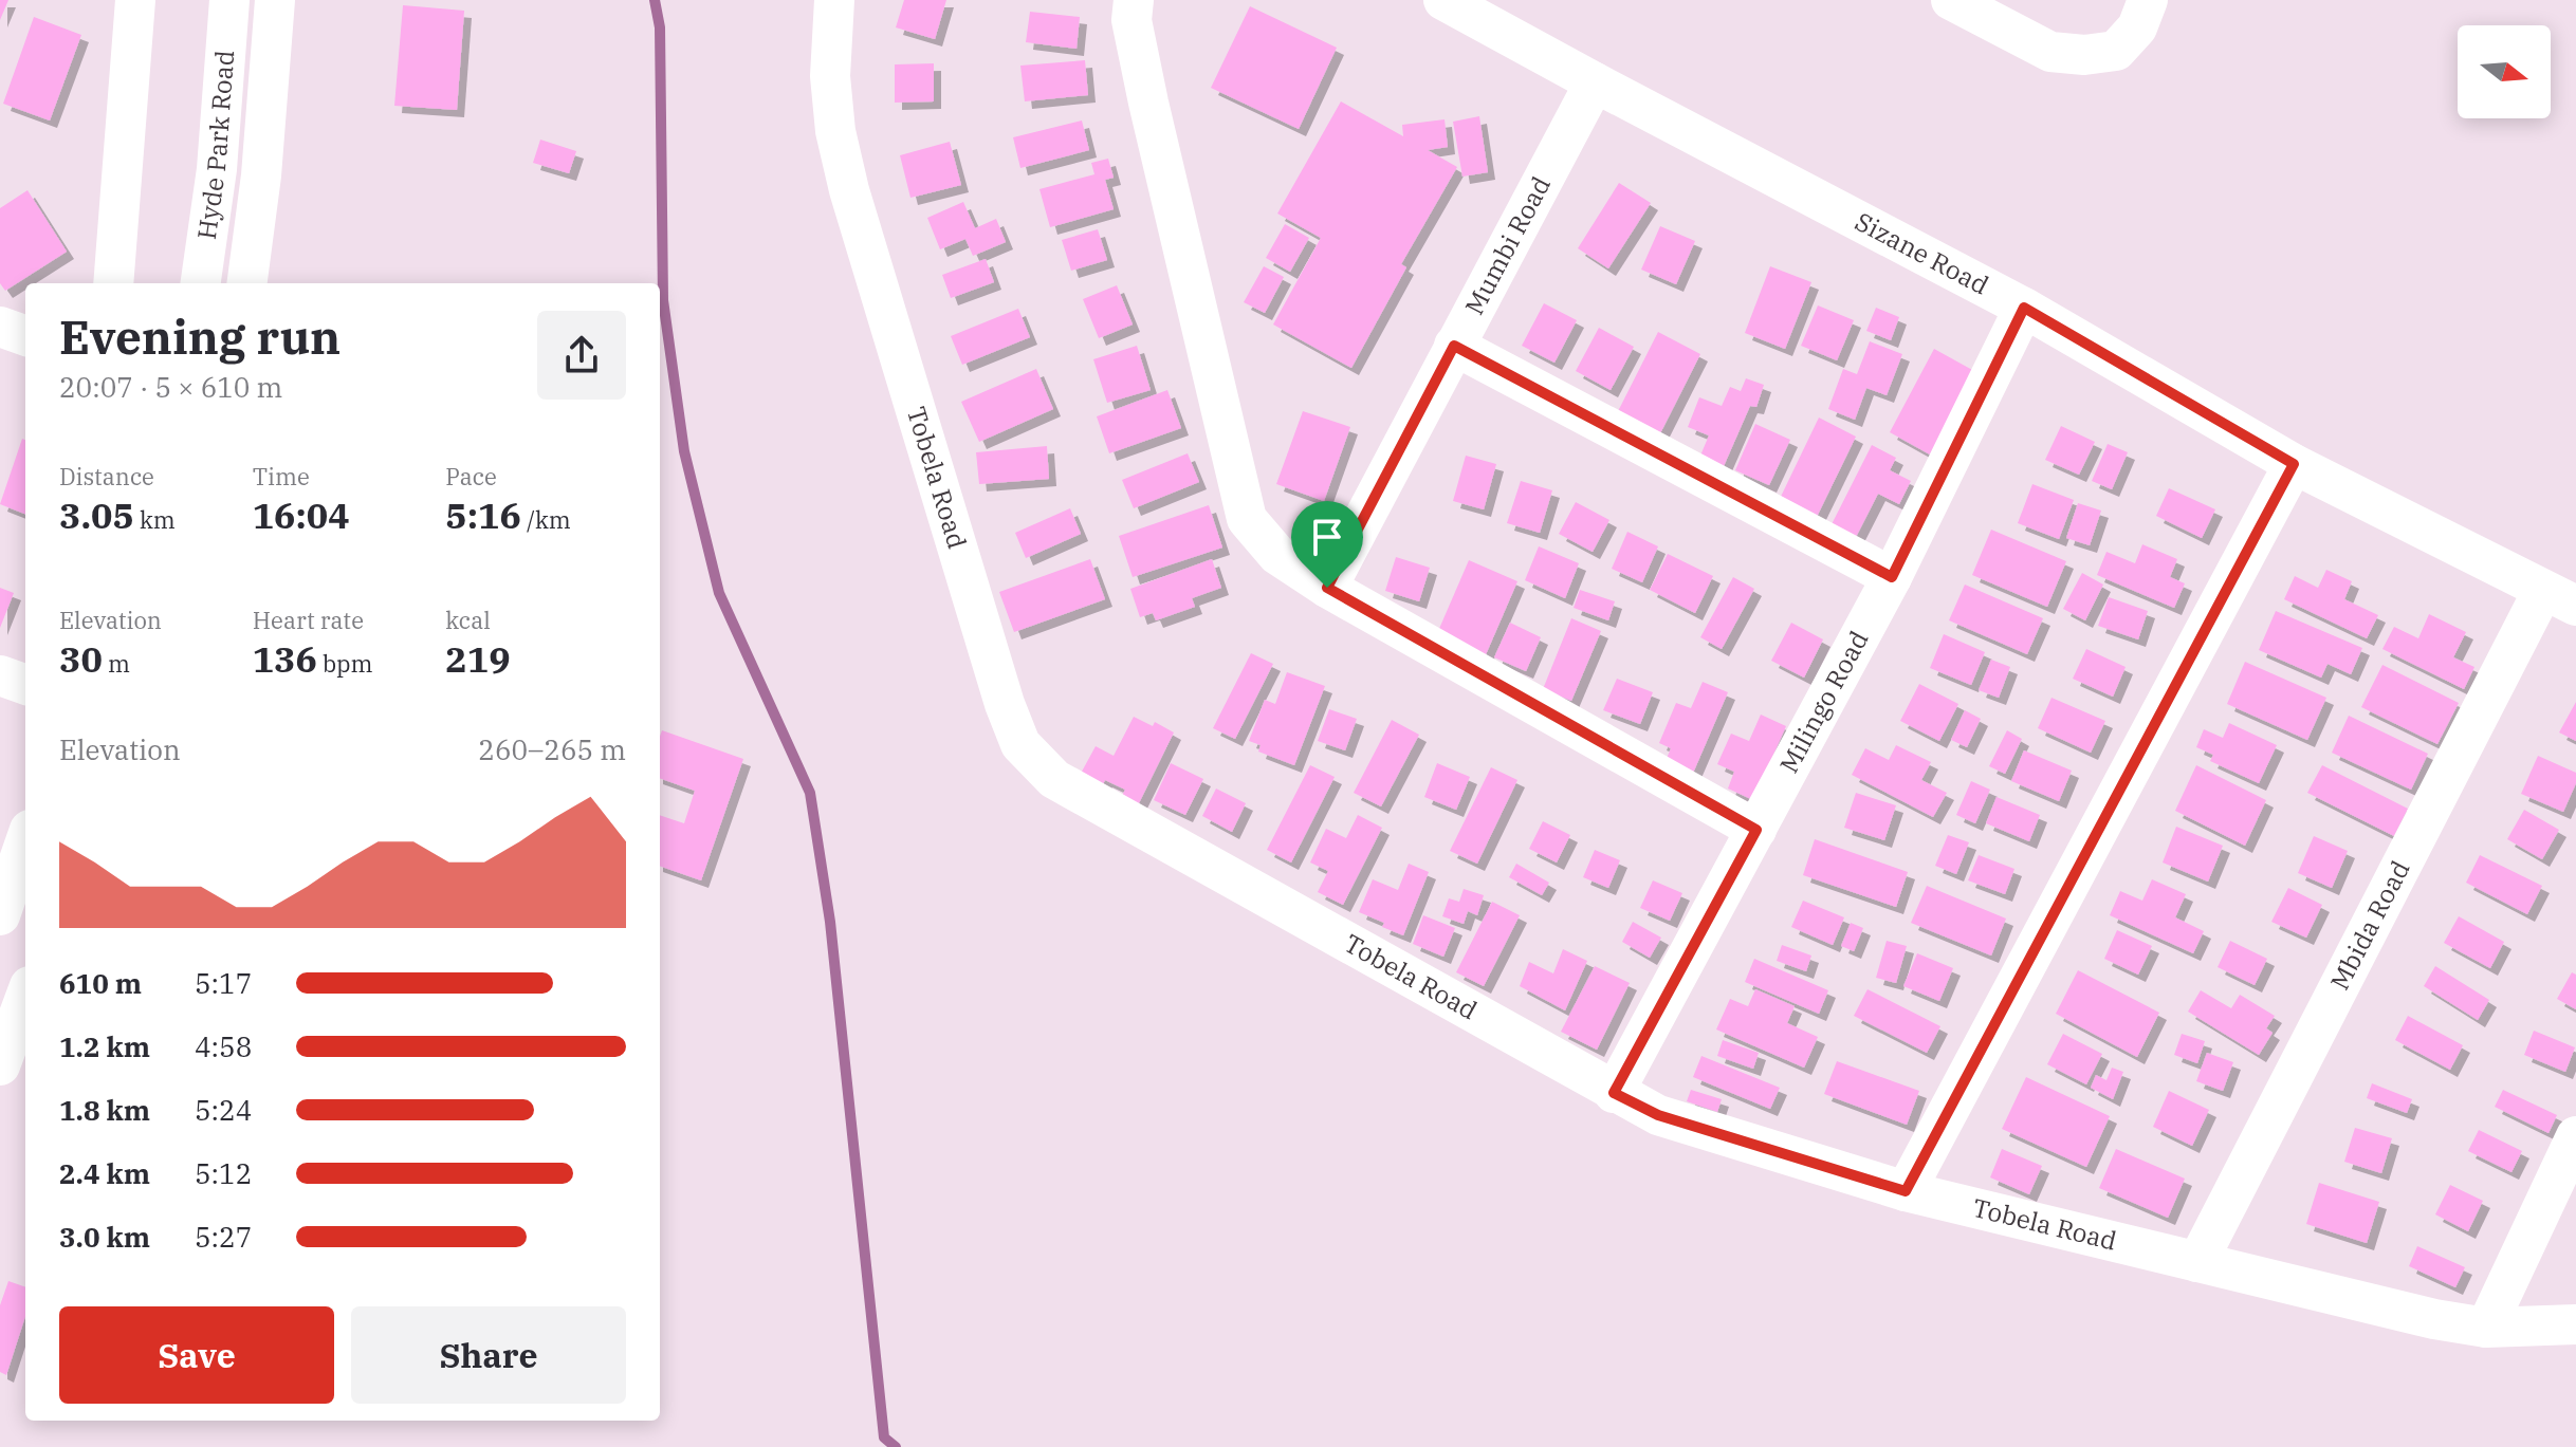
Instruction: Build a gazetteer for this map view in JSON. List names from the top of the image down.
{
  "streets": {
    "street": [
      "Hyde Park Road",
      "Mumbi Road",
      "Sizane Road",
      "Tobela Road",
      "Milingo Road",
      "Mbida Road"
    ]
  },
  "crossings": [
    ["Mumbi Road", "Sizane Road"],
    ["Sizane Road", "Milingo Road"],
    ["Sizane Road", "Mbida Road"],
    ["Tobela Road", "Milingo Road"],
    ["Tobela Road", "Mbida Road"]
  ],
  "north": "right",
  "page": {
    "heading": ["Evening run", "20:07 · 5 × 610 m"],
    "stats": [
      ["Distance", "3.05 km"],
      ["Time", "16:04"],
      ["Pace", "5:16 /km"],
      ["Elevation", "30 m"],
      ["Heart rate", "136 bpm"],
      ["kcal", "219"]
    ],
    "chart": ["Elevation", "260–265 m"],
    "list": [
      {
        "name": "610 m",
        "note": "5:17"
      },
      {
        "name": "1.2 km",
        "note": "4:58"
      },
      {
        "name": "1.8 km",
        "note": "5:24"
      },
      {
        "name": "2.4 km",
        "note": "5:12"
      },
      {
        "name": "3.0 km",
        "note": "5:27"
      }
    ],
    "buttons": ["Save", "Share"]
  }
}
